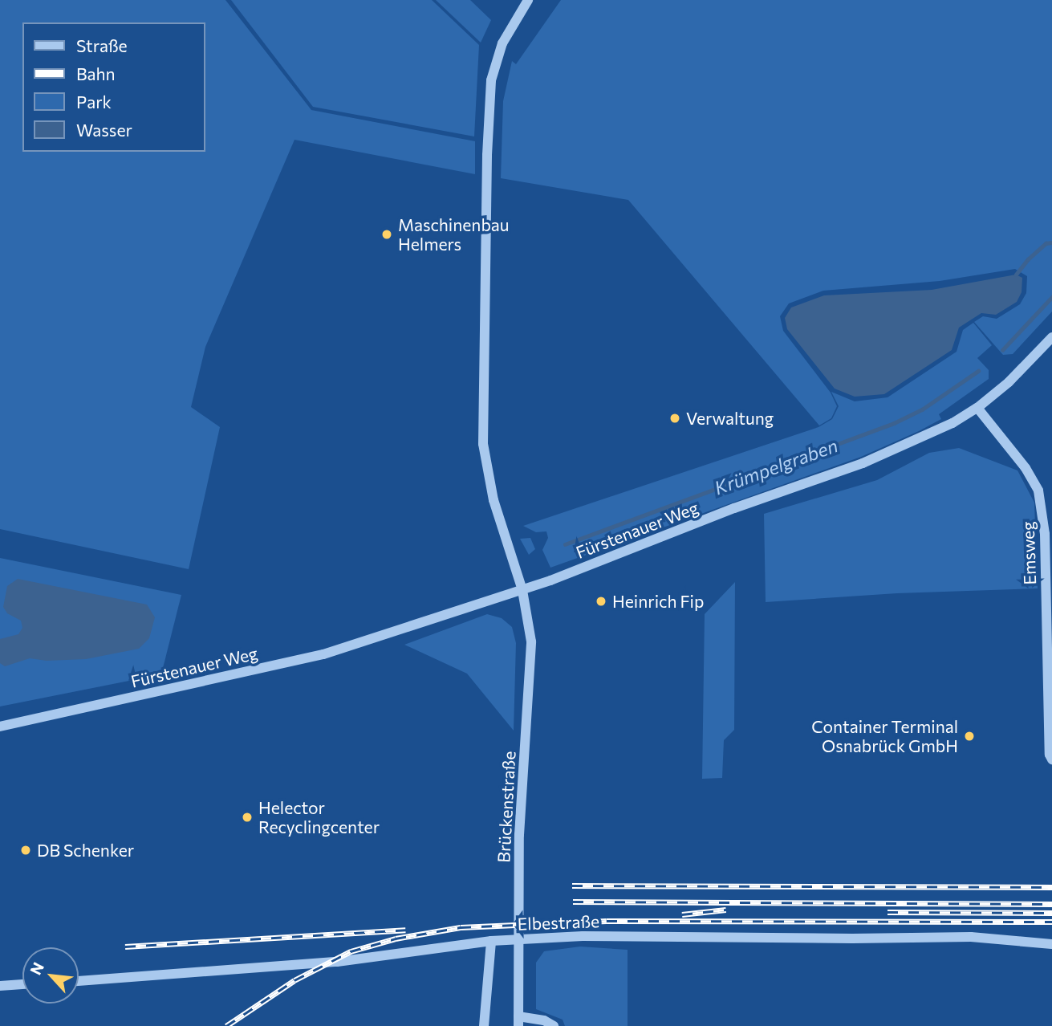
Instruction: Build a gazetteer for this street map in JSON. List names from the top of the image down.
{
  "streets": {
    "street": [
      "Fürstenauer Weg",
      "Emsweg",
      "Brückenstraße",
      "Elbestraße"
    ]
  },
  "crossings": [
    ["Fürstenauer Weg", "Emsweg"],
    ["Fürstenauer Weg", "Brückenstraße"],
    ["Brückenstraße", "Elbestraße"]
  ],
  "water": ["Krümpelgraben"],
  "places": [
    "Maschinenbau Helmers",
    "Verwaltung",
    "Heinrich Fip",
    "Container Terminal Osnabrück GmbH",
    "Helector Recyclingcenter",
    "DB Schenker"
  ],
  "legend": [
    "Straße",
    "Bahn",
    "Park",
    "Wasser"
  ],
  "north": "top left"
}
